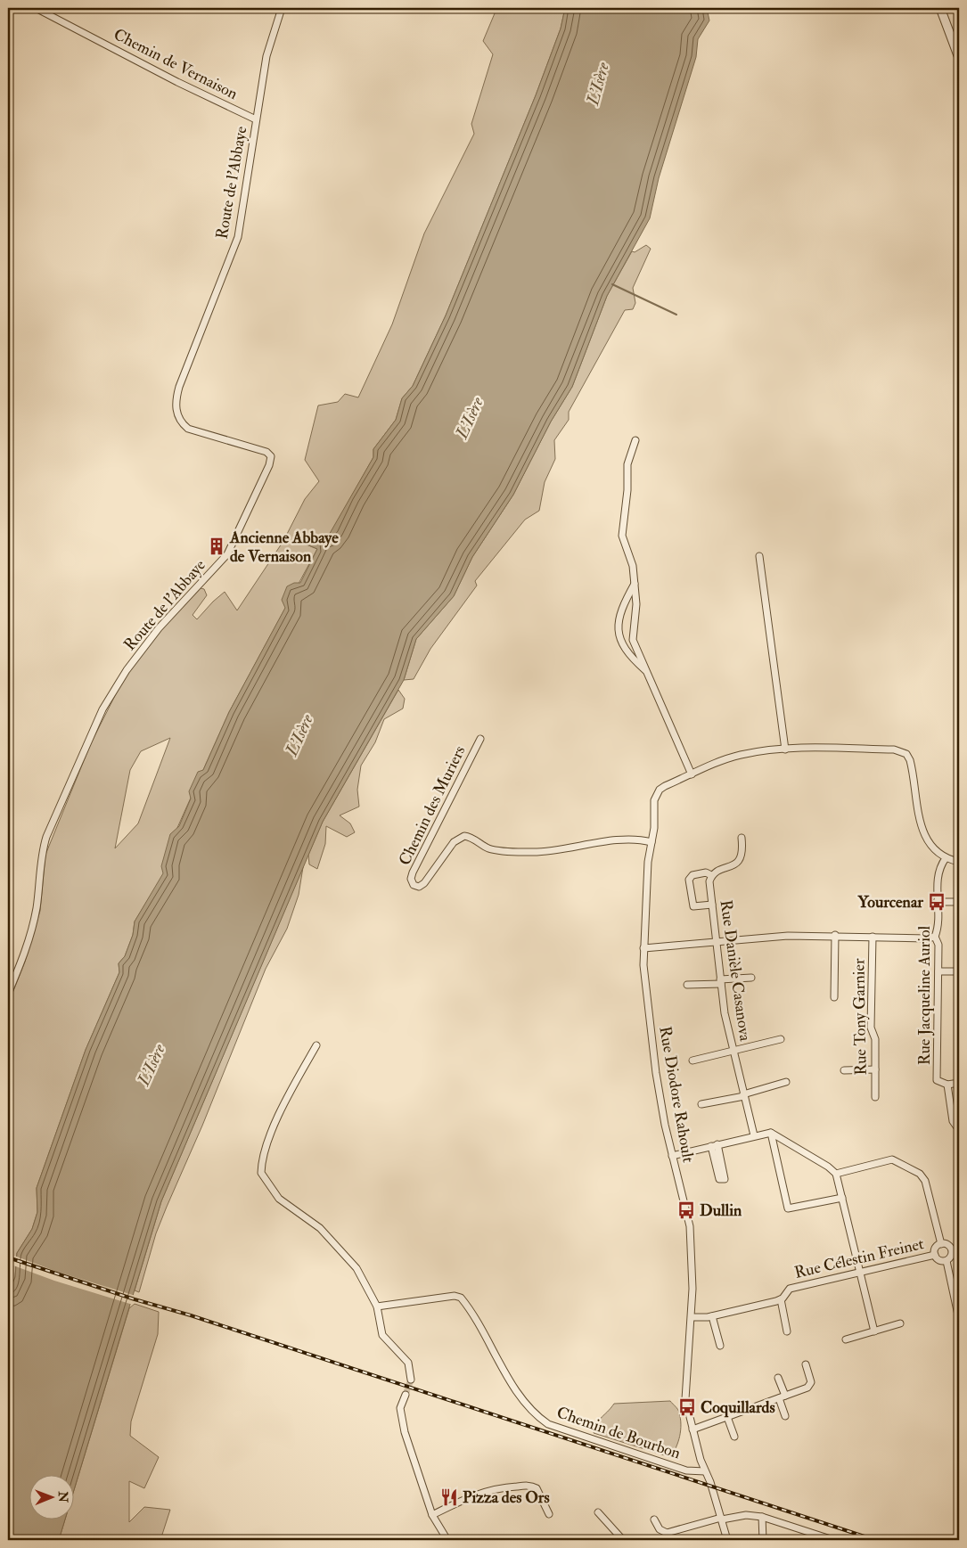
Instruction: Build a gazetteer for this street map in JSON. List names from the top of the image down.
{
  "streets": {
    "street": [
      "Chemin de Vernaison",
      "Route de l'Abbaye",
      "Chemin des Muriers",
      "Rue Danièle Casanova",
      "Rue Jacqueline Auriol",
      "Rue Tony Garnier",
      "Rue Diodore Rahoult",
      "Rue Célestin Freinet",
      "Chemin de Bourbon"
    ]
  },
  "crossings": [
    ["Chemin de Vernaison", "Route de l'Abbaye"],
    ["Chemin des Muriers", "Rue Diodore Rahoult"],
    ["Rue Jacqueline Auriol", "Rue Diodore Rahoult"],
    ["Rue Diodore Rahoult", "Rue Célestin Freinet"],
    ["Rue Diodore Rahoult", "Chemin de Bourbon"]
  ],
  "water": ["L'Isère"],
  "places": {
    "building": ["Ancienne Abbaye de Vernaison"],
    "bus stop": ["Yourcenar", "Dullin", "Coquillards"],
    "restaurant": ["Pizza des Ors"]
  },
  "north": "right"
}
